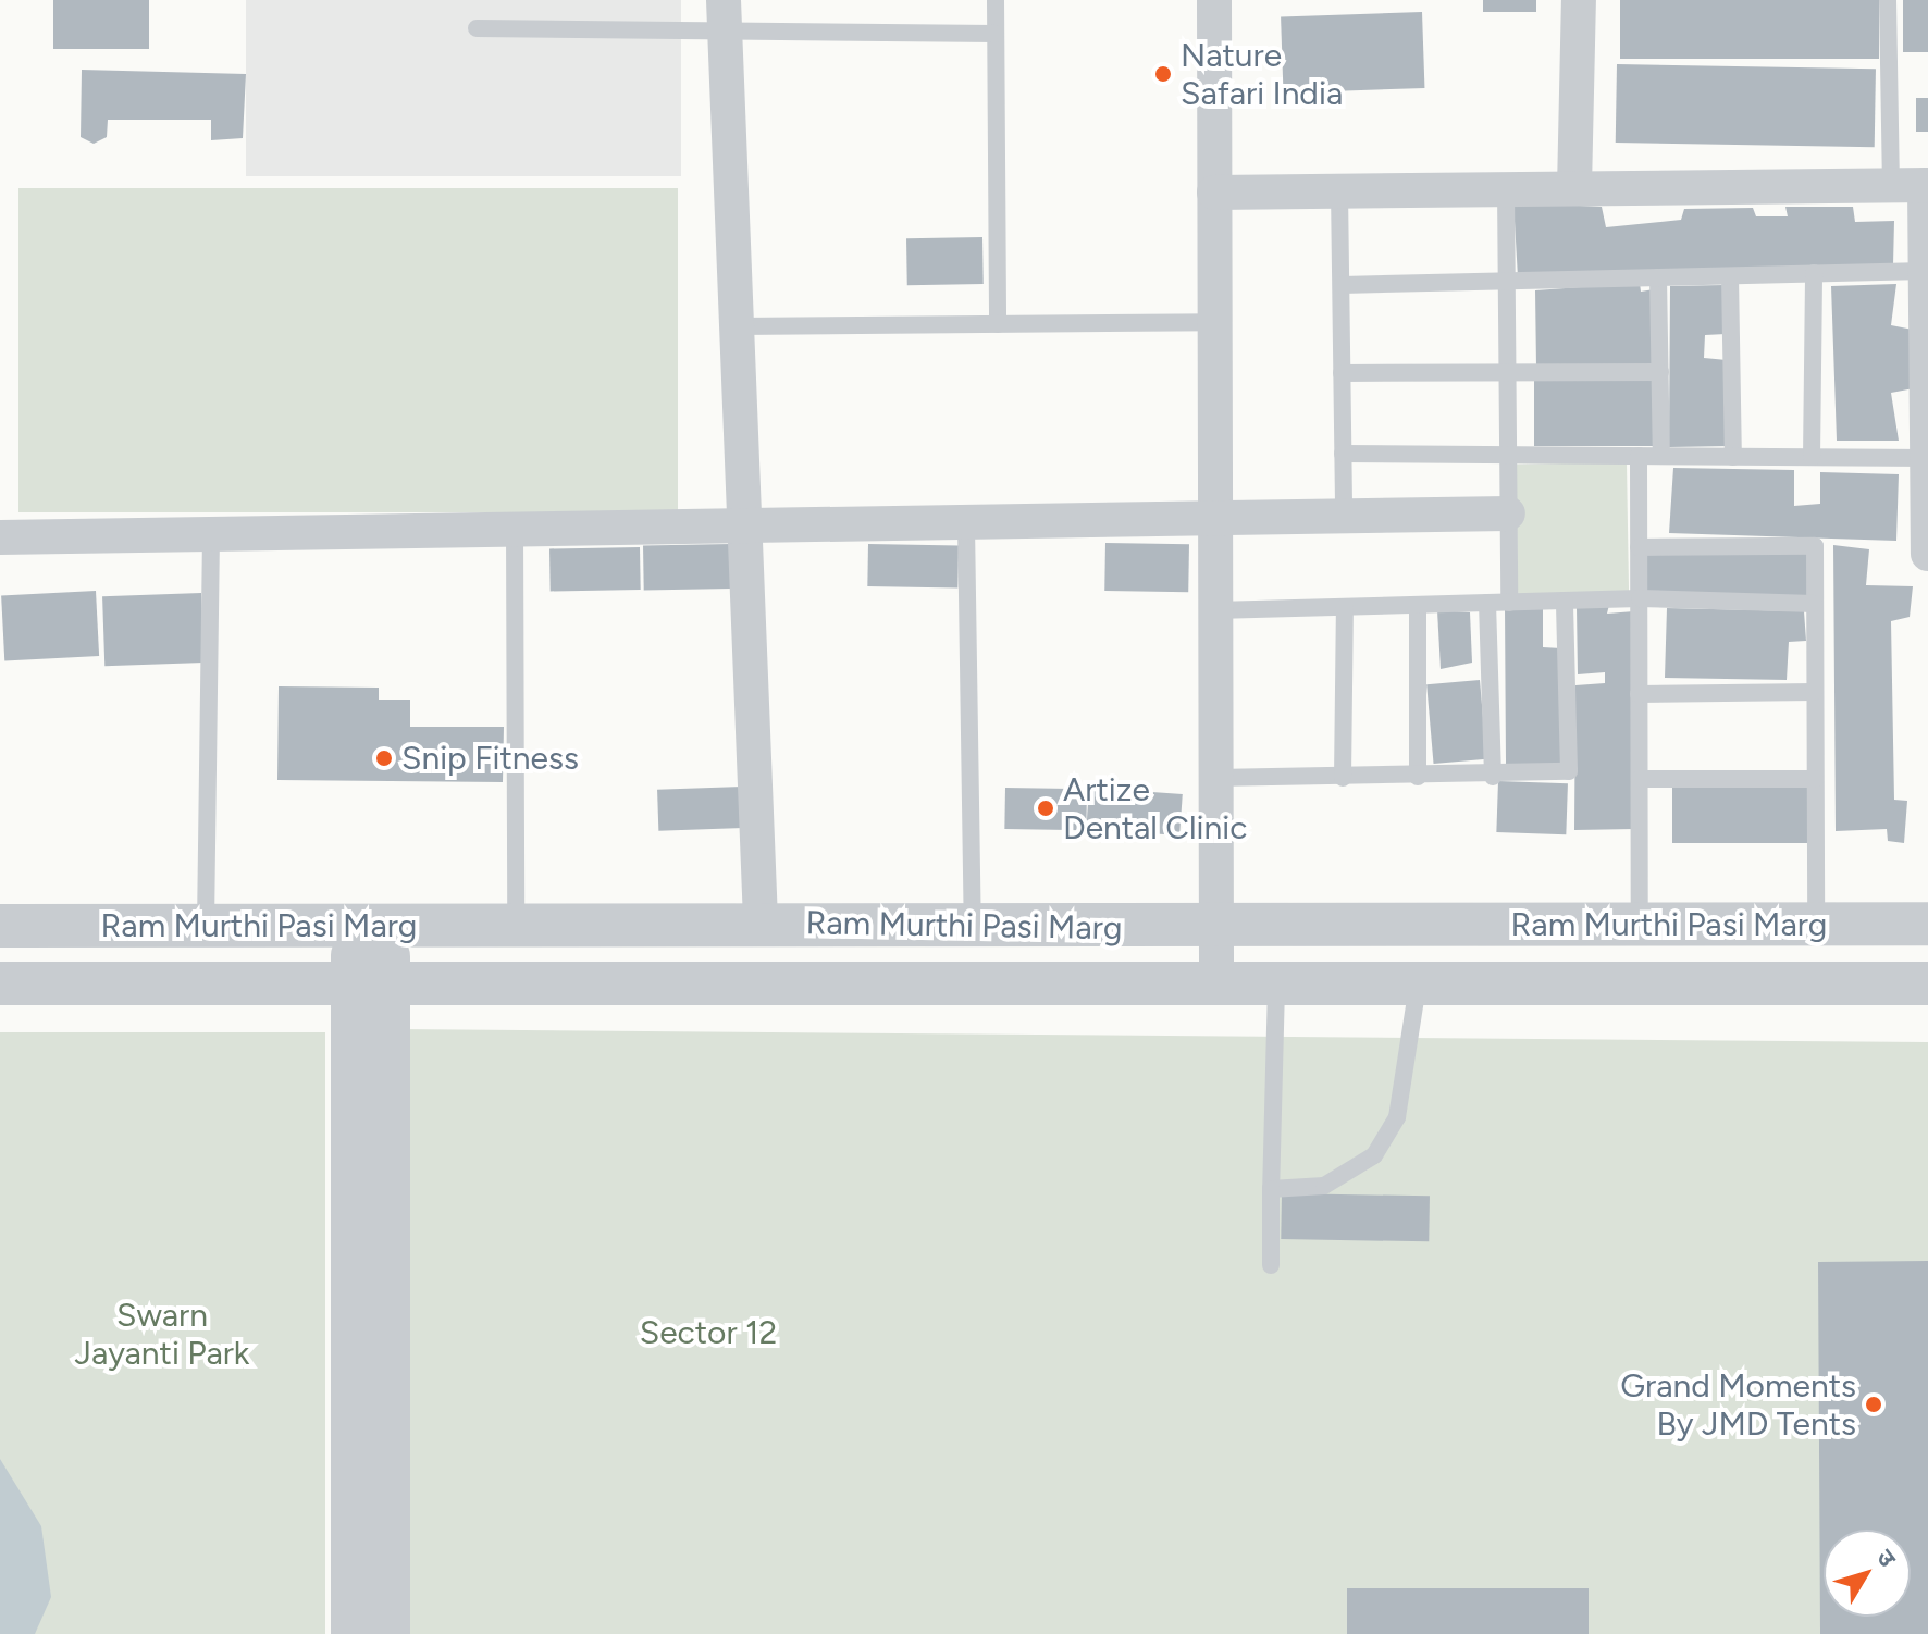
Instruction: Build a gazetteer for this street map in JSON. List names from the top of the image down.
{
  "streets": {
    "street": ["Ram Murthi Pasi Marg"]
  },
  "parks": ["Swarn Jayanti Park", "Sector 12"],
  "places": [
    "Nature Safari India",
    "Snip Fitness",
    "Artize Dental Clinic",
    "Grand Moments By JMD Tents"
  ],
  "north": "top right"
}
